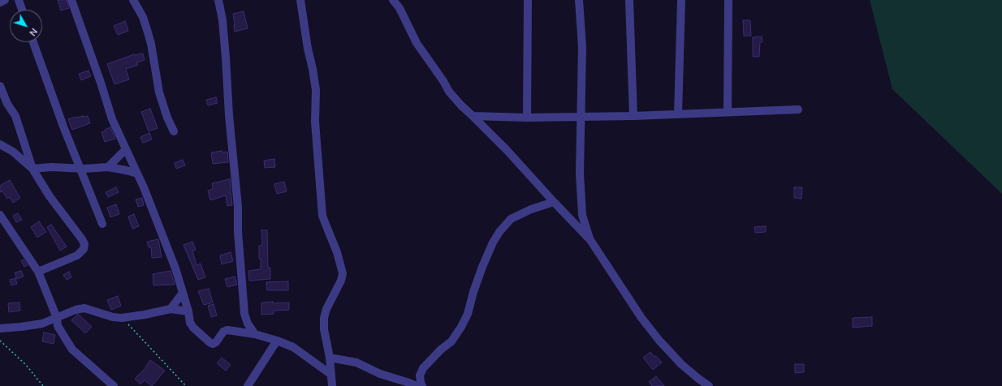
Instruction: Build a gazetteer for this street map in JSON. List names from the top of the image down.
{
  "north": "bottom right"
}
